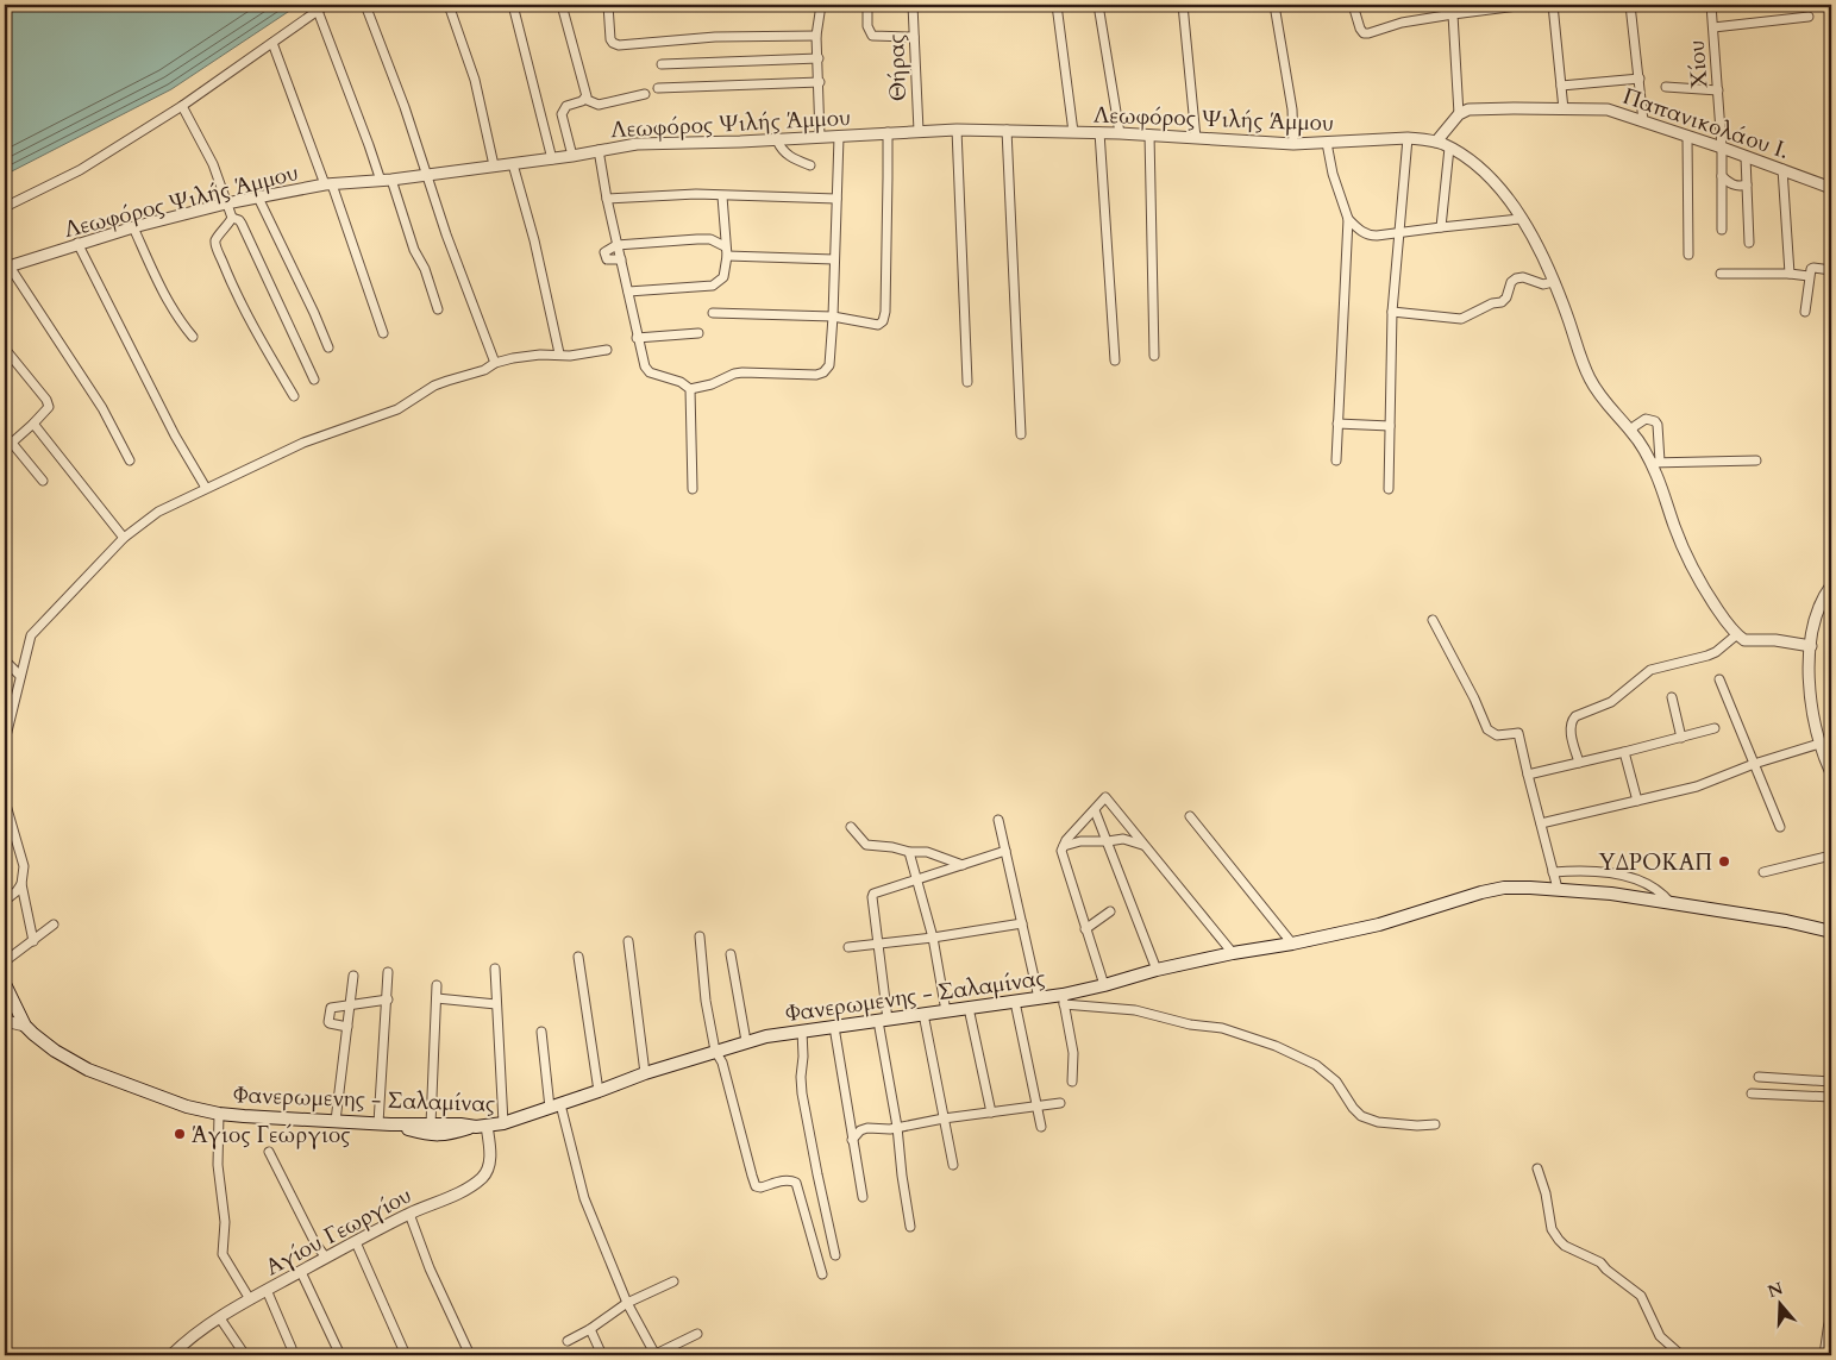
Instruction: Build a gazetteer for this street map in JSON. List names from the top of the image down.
{
  "streets": {
    "main road": ["Φανερωμενης - Σαλαμίνας"],
    "street": [
      "Χίου",
      "Θήρας",
      "Λεωφόρος Ψιλής Άμμου",
      "Παπανικολάου Ι.",
      "Αγίου Γεωργίου"
    ]
  },
  "crossings": [
    ["Χίου", "Παπανικολάου Ι."],
    ["Θήρας", "Λεωφόρος Ψιλής Άμμου"],
    ["Φανερωμενης - Σαλαμίνας", "Αγίου Γεωργίου"]
  ],
  "places": ["ΥΔΡΟΚΑΠ", "Άγιος Γεώργιος"],
  "north": "top"
}
